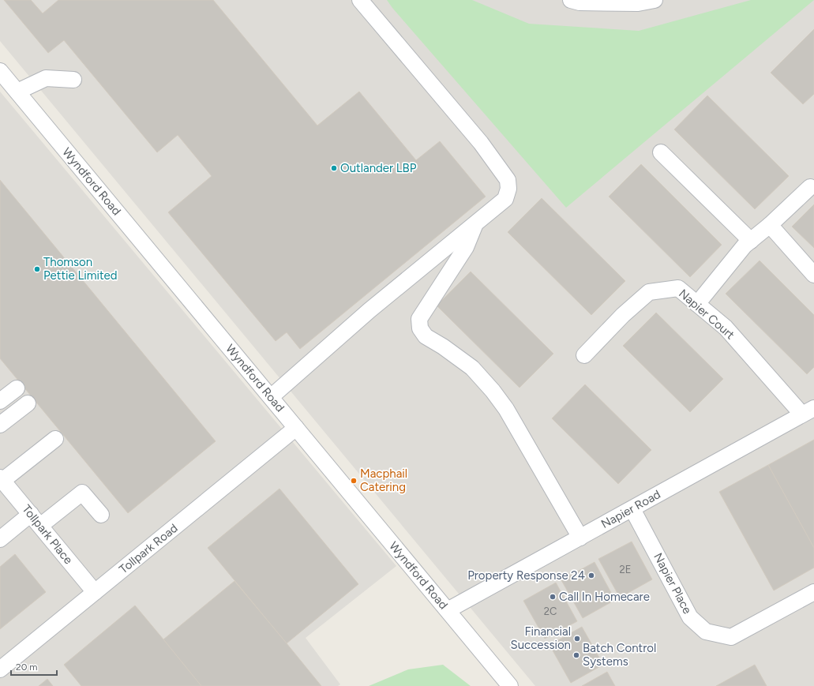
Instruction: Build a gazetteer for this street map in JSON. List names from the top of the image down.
{
  "streets": {
    "street": [
      "Wyndford Road",
      "Napier Court",
      "Napier Road",
      "Tollpark Place",
      "Tollpark Road",
      "Napier Place"
    ]
  },
  "crossings": [
    ["Wyndford Road", "Napier Road"],
    ["Wyndford Road", "Tollpark Road"],
    ["Napier Court", "Napier Road"],
    ["Napier Road", "Napier Place"],
    ["Tollpark Place", "Tollpark Road"]
  ],
  "places": [
    "Outlander LBP",
    "Thomson Pettie Limited",
    "Macphail Catering",
    "Property Response 24",
    "Call In Homecare",
    "Financial Succession",
    "Batch Control Systems"
  ],
  "house_numbers": ["2E", "2C"],
  "scale_bar": "20 m"
}
